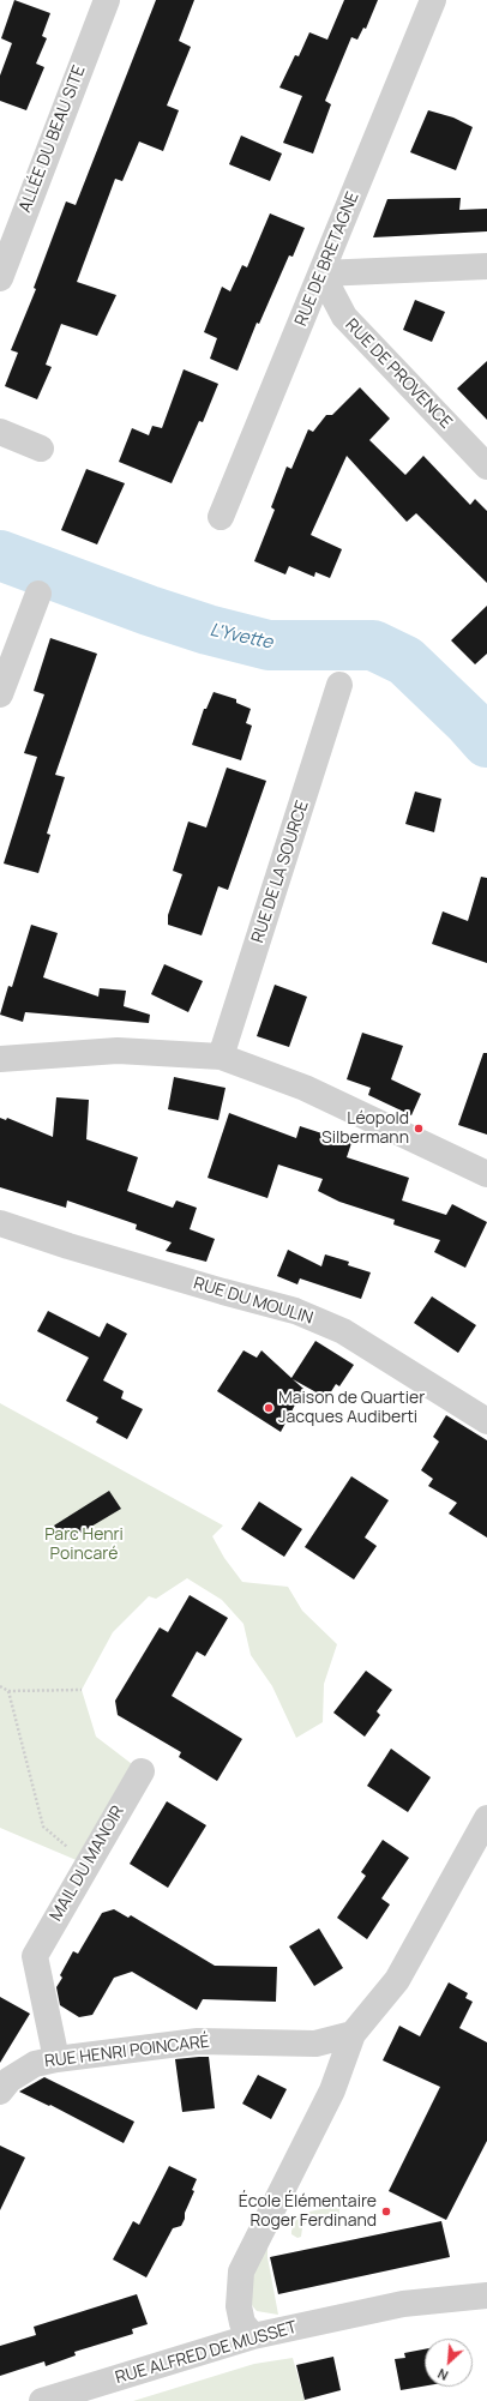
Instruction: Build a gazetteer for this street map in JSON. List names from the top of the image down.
{
  "streets": {
    "street": [
      "ALLÉE DU BEAU SITE",
      "RUE DE BRETAGNE",
      "RUE DE PROVENCE",
      "RUE DE LA SOURCE",
      "RUE DU MOULIN",
      "MAIL DU MANOIR",
      "RUE HENRI POINCARÉ",
      "RUE ALFRED DE MUSSET"
    ]
  },
  "crossings": [
    ["RUE DE BRETAGNE", "RUE DE PROVENCE"],
    ["MAIL DU MANOIR", "RUE HENRI POINCARÉ"]
  ],
  "water": ["L'Yvette"],
  "parks": ["Parc Henri Poincaré"],
  "places": ["Léopold Silbermann", "Maison de Quartier Jacques Audiberti", "École Élémentaire Roger Ferdinand"],
  "north": "bottom left"
}
